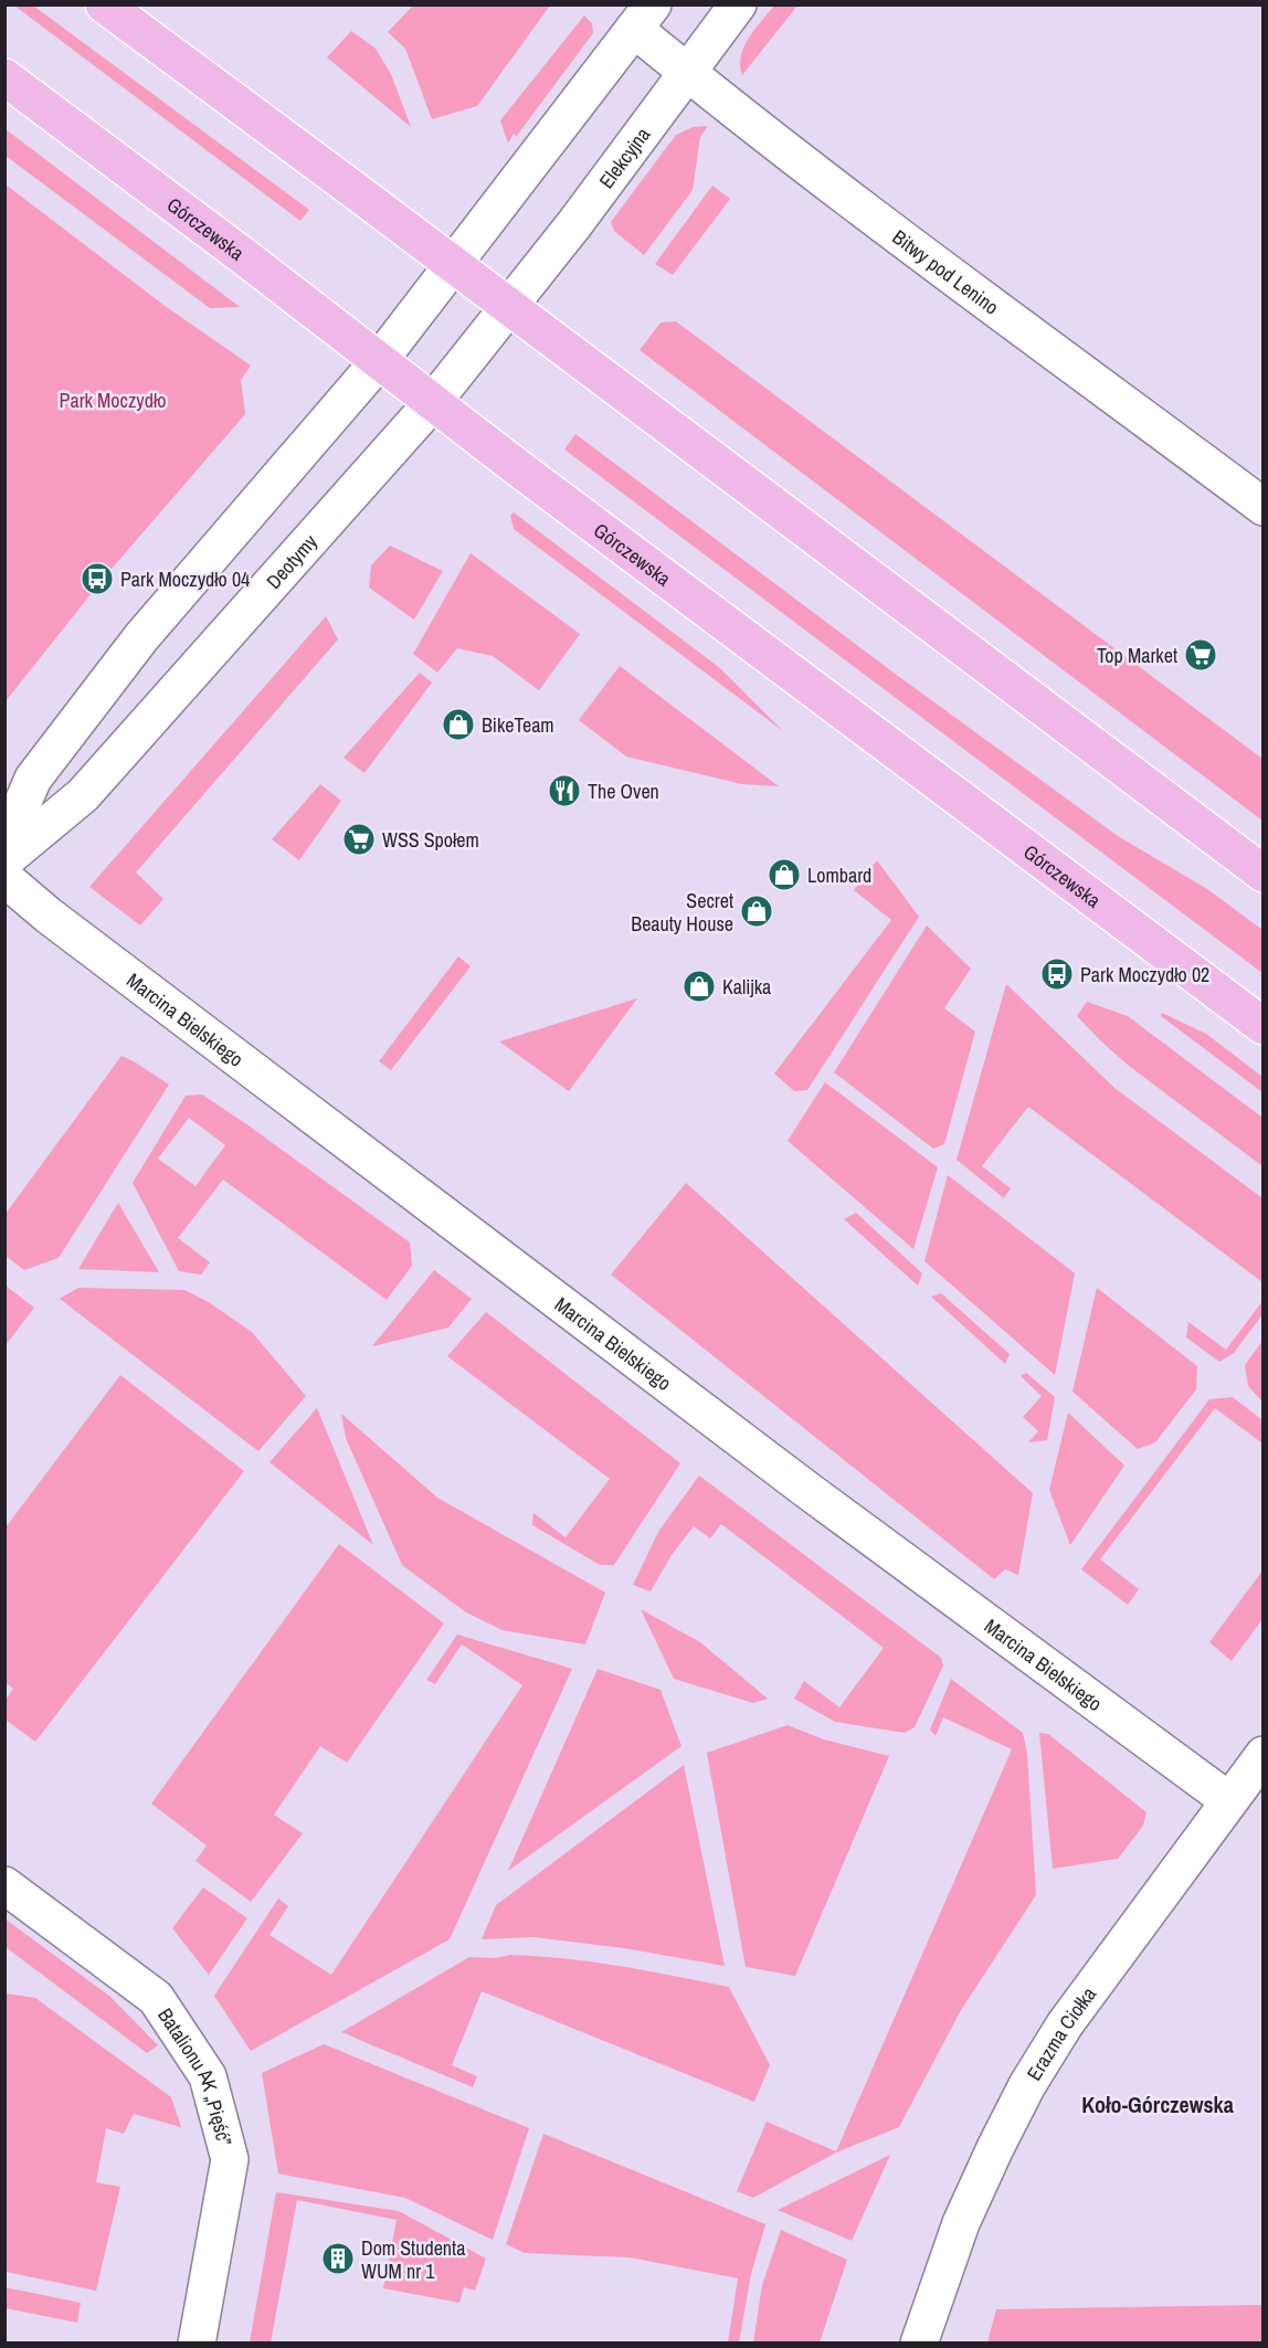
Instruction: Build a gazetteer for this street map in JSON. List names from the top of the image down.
{
  "streets": {
    "main road": ["Górczewska"],
    "street": [
      "Elekcyjna",
      "Bitwy pod Lenino",
      "Deotymy",
      "Marcina Bielskiego",
      "Erazma Ciołka",
      "Batalionu AK „Pięść”"
    ]
  },
  "crossings": [
    ["Elekcyjna", "Bitwy pod Lenino"],
    ["Elekcyjna", "Deotymy"],
    ["Górczewska", "Deotymy"],
    ["Marcina Bielskiego", "Erazma Ciołka"]
  ],
  "districts": ["Koło-Górczewska"],
  "parks": ["Park Moczydło"],
  "places": {
    "bus stop": ["Park Moczydło 04", "Park Moczydło 02"],
    "supermarket": ["Top Market", "WSS Społem"],
    "shop": [
      "BikeTeam",
      "Lombard",
      "Secret Beauty House",
      "Kalijka"
    ],
    "restaurant": ["The Oven"],
    "building": ["Dom Studenta WUM nr 1"]
  }
}
